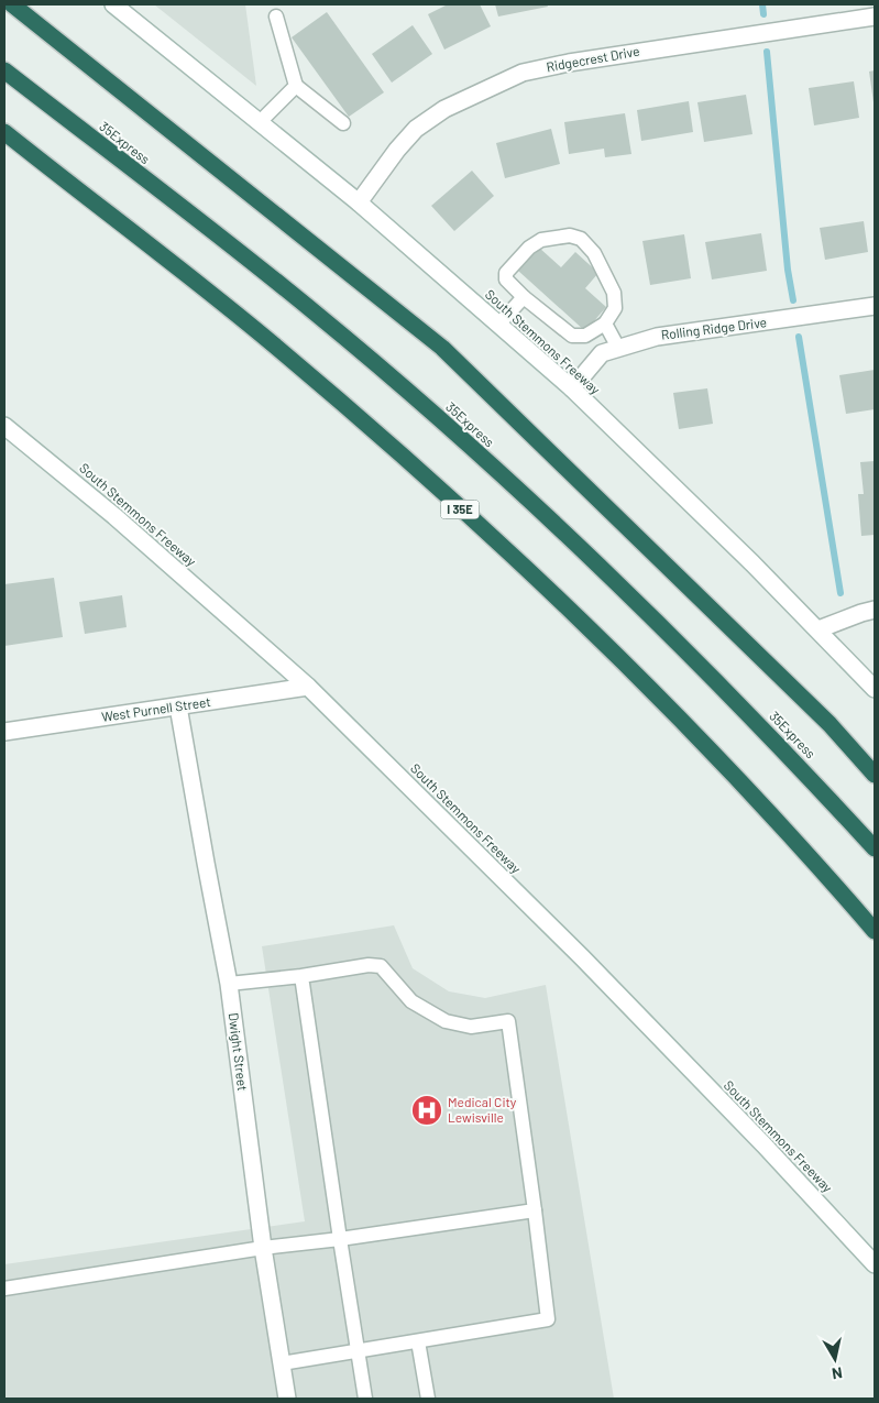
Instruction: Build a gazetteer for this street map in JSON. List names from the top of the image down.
{
  "streets": {
    "highway": ["35Express", "I 35E"],
    "main road": [
      "Ridgecrest Drive",
      "Rolling Ridge Drive",
      "South Stemmons Freeway",
      "West Purnell Street",
      "Dwight Street"
    ]
  },
  "crossings": [
    ["Ridgecrest Drive", "South Stemmons Freeway"],
    ["Rolling Ridge Drive", "South Stemmons Freeway"],
    ["South Stemmons Freeway", "West Purnell Street"],
    ["West Purnell Street", "Dwight Street"]
  ],
  "places": {
    "hospital": ["Medical City Lewisville"]
  },
  "north": "bottom"
}
